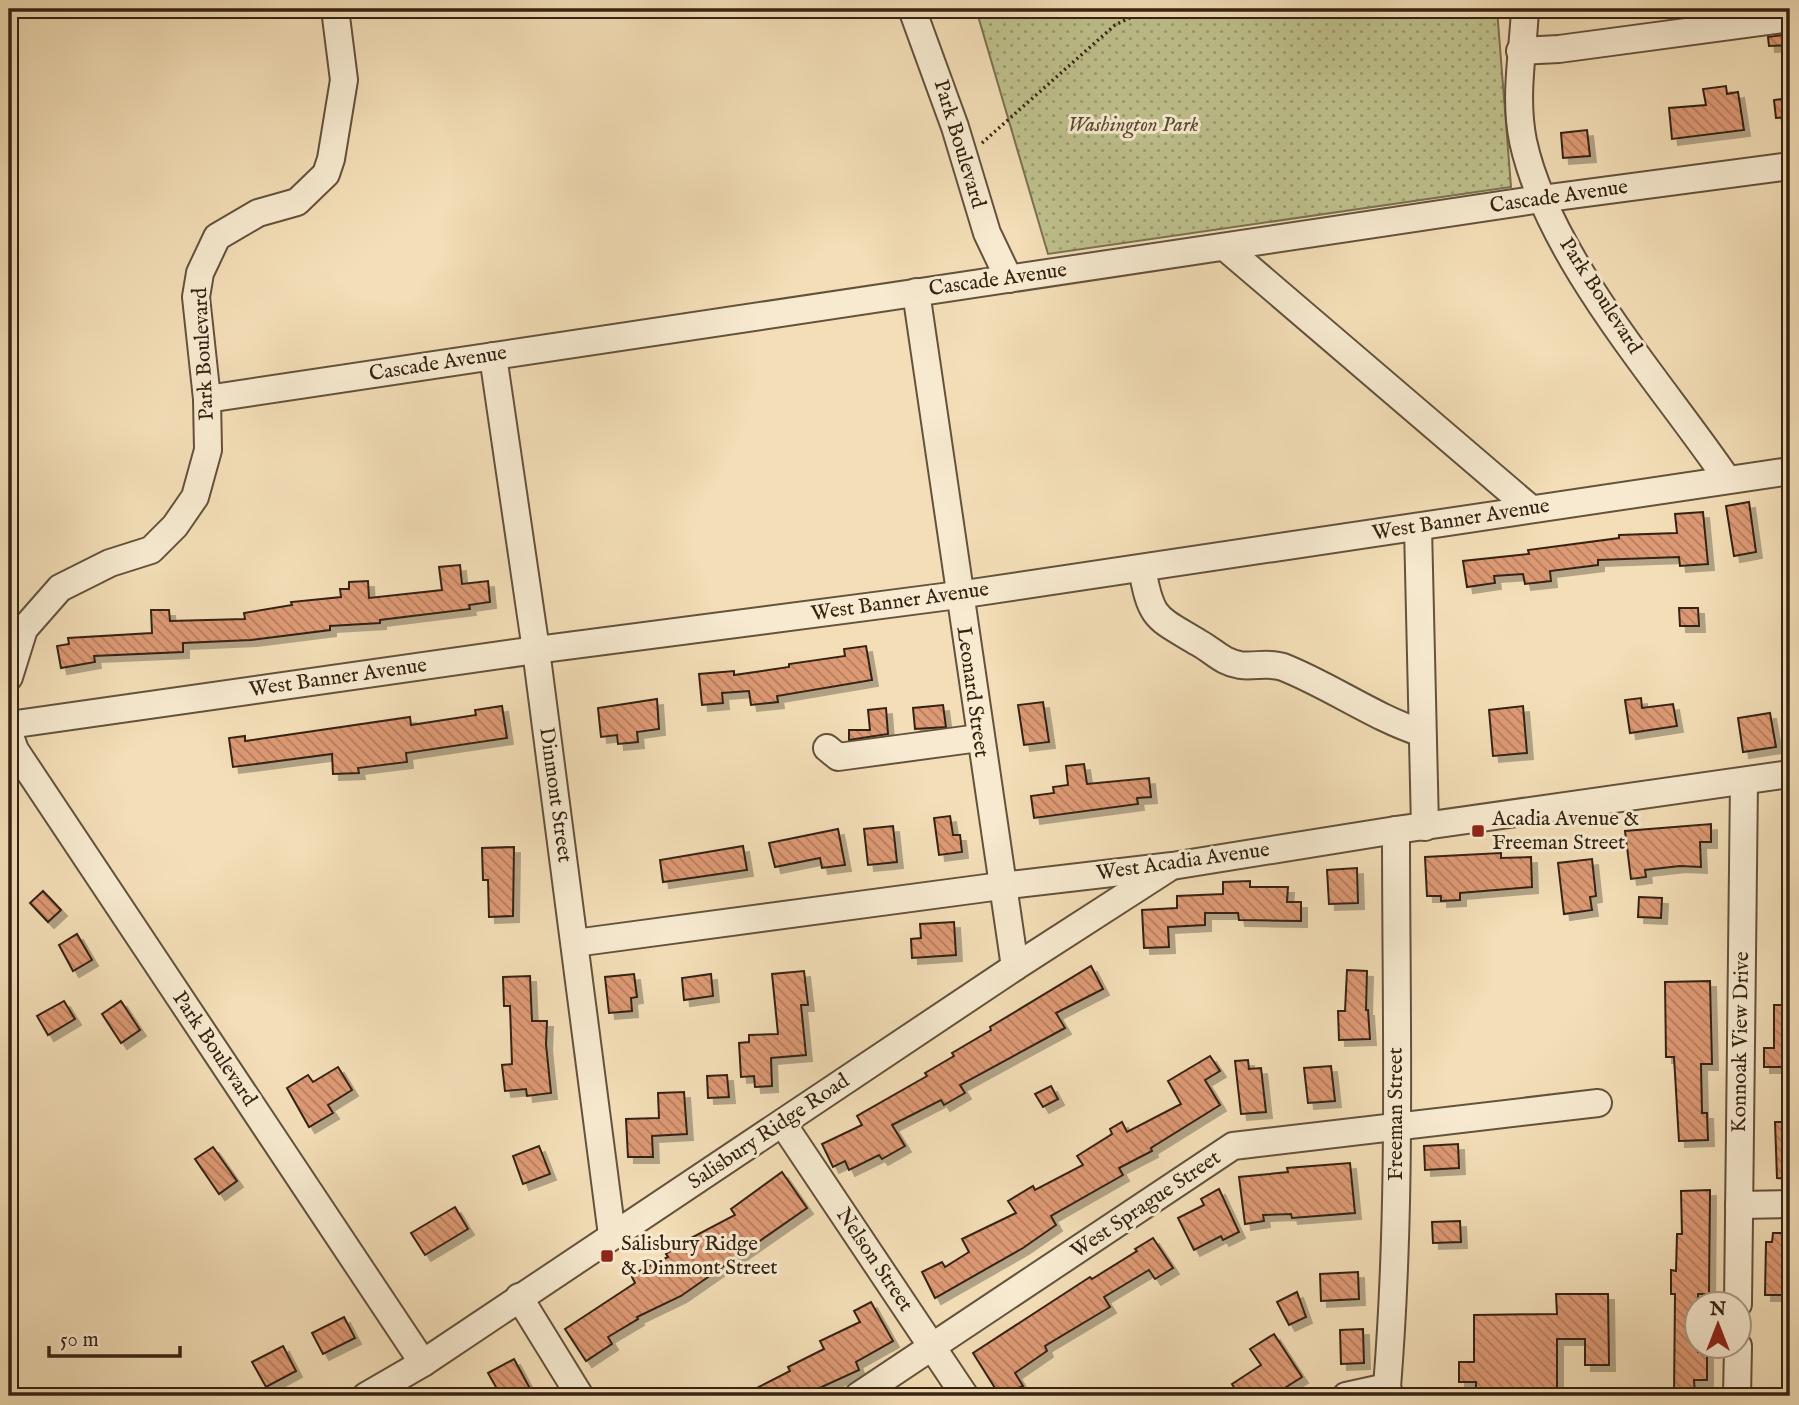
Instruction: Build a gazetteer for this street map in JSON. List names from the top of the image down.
{
  "streets": {
    "street": [
      "Park Boulevard",
      "Cascade Avenue",
      "West Banner Avenue",
      "Leonard Street",
      "Dinmont Street",
      "West Acadia Avenue",
      "Konnoak View Drive",
      "Freeman Street",
      "Salisbury Ridge Road",
      "West Sprague Street",
      "Nelson Street"
    ]
  },
  "crossings": [
    ["Park Boulevard", "Cascade Avenue"],
    ["Park Boulevard", "West Banner Avenue"],
    ["Park Boulevard", "Salisbury Ridge Road"],
    ["Cascade Avenue", "Leonard Street"],
    ["Cascade Avenue", "Dinmont Street"],
    ["West Banner Avenue", "Leonard Street"],
    ["West Banner Avenue", "Dinmont Street"],
    ["Leonard Street", "West Acadia Avenue"],
    ["Leonard Street", "Salisbury Ridge Road"],
    ["Dinmont Street", "West Acadia Avenue"],
    ["Dinmont Street", "Salisbury Ridge Road"],
    ["West Acadia Avenue", "Konnoak View Drive"],
    ["West Acadia Avenue", "Freeman Street"],
    ["West Acadia Avenue", "Salisbury Ridge Road"],
    ["Freeman Street", "West Sprague Street"],
    ["Salisbury Ridge Road", "Nelson Street"],
    ["West Sprague Street", "Nelson Street"]
  ],
  "parks": ["Washington Park"],
  "places": {
    "transit": ["Acadia Avenue & Freeman Street", "Salisbury Ridge & Dinmont Street"]
  },
  "scale_bar": "50 m",
  "north": "top"
}
